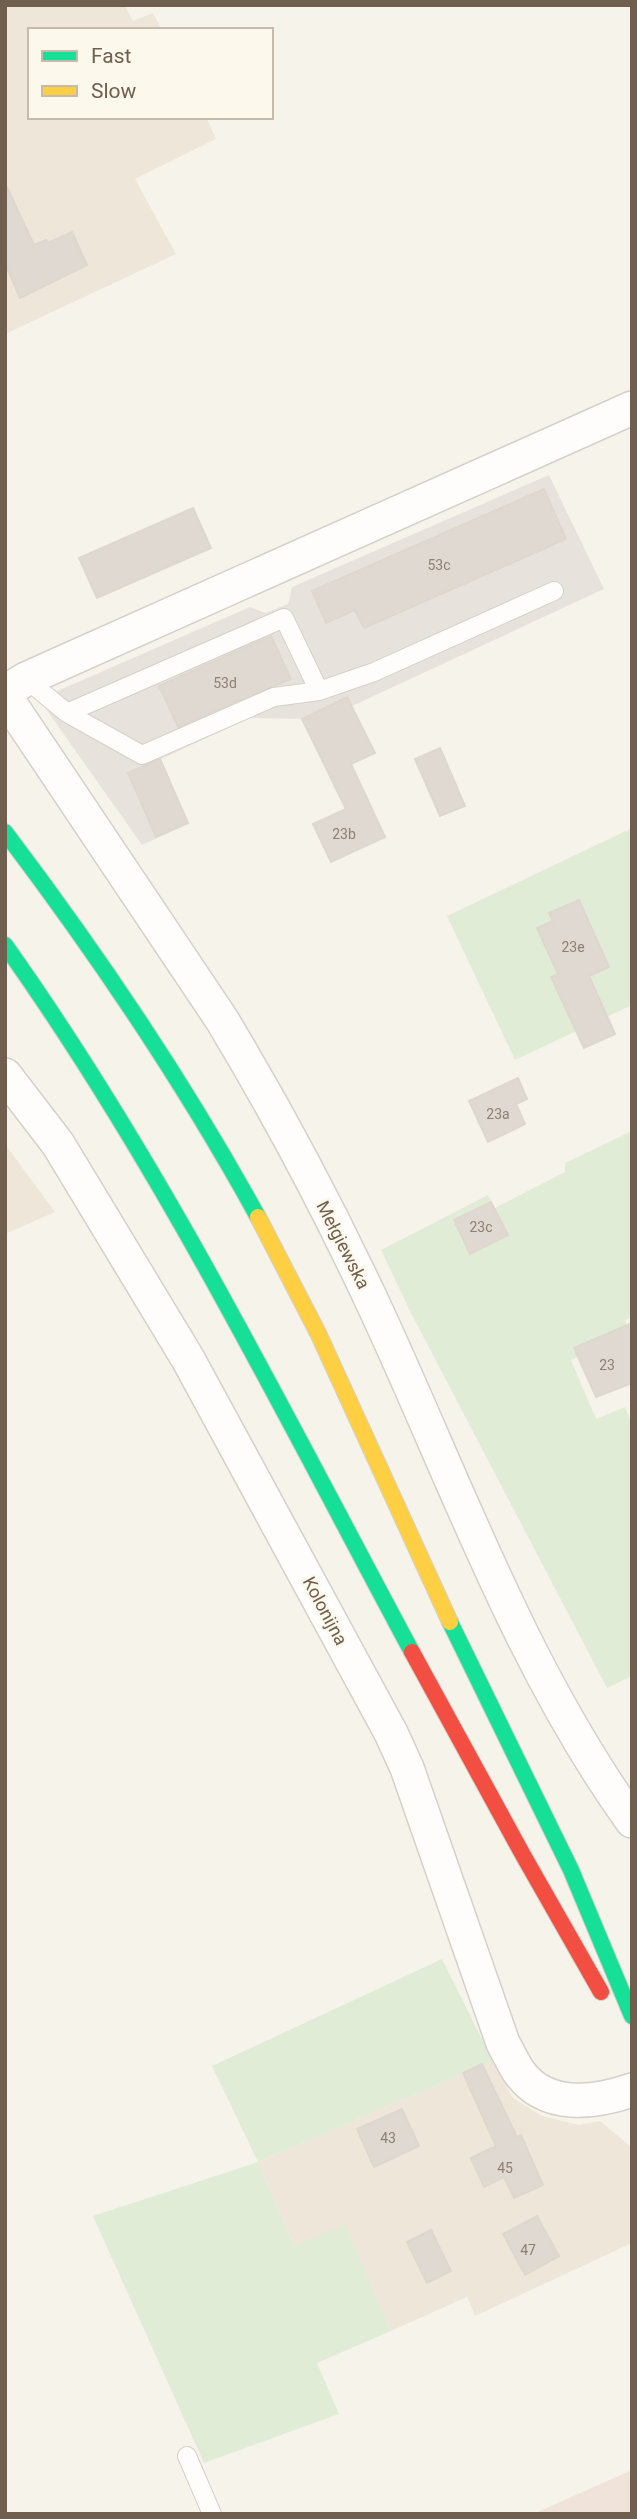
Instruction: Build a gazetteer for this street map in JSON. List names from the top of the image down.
{
  "streets": {
    "street": ["Mełgiewska", "Kolonijna"]
  },
  "house_numbers": [
    "53c",
    "53d",
    "23b",
    "23e",
    "23a",
    "23c",
    "23",
    "43",
    "45",
    "47"
  ],
  "legend": ["Fast", "Slow"]
}
